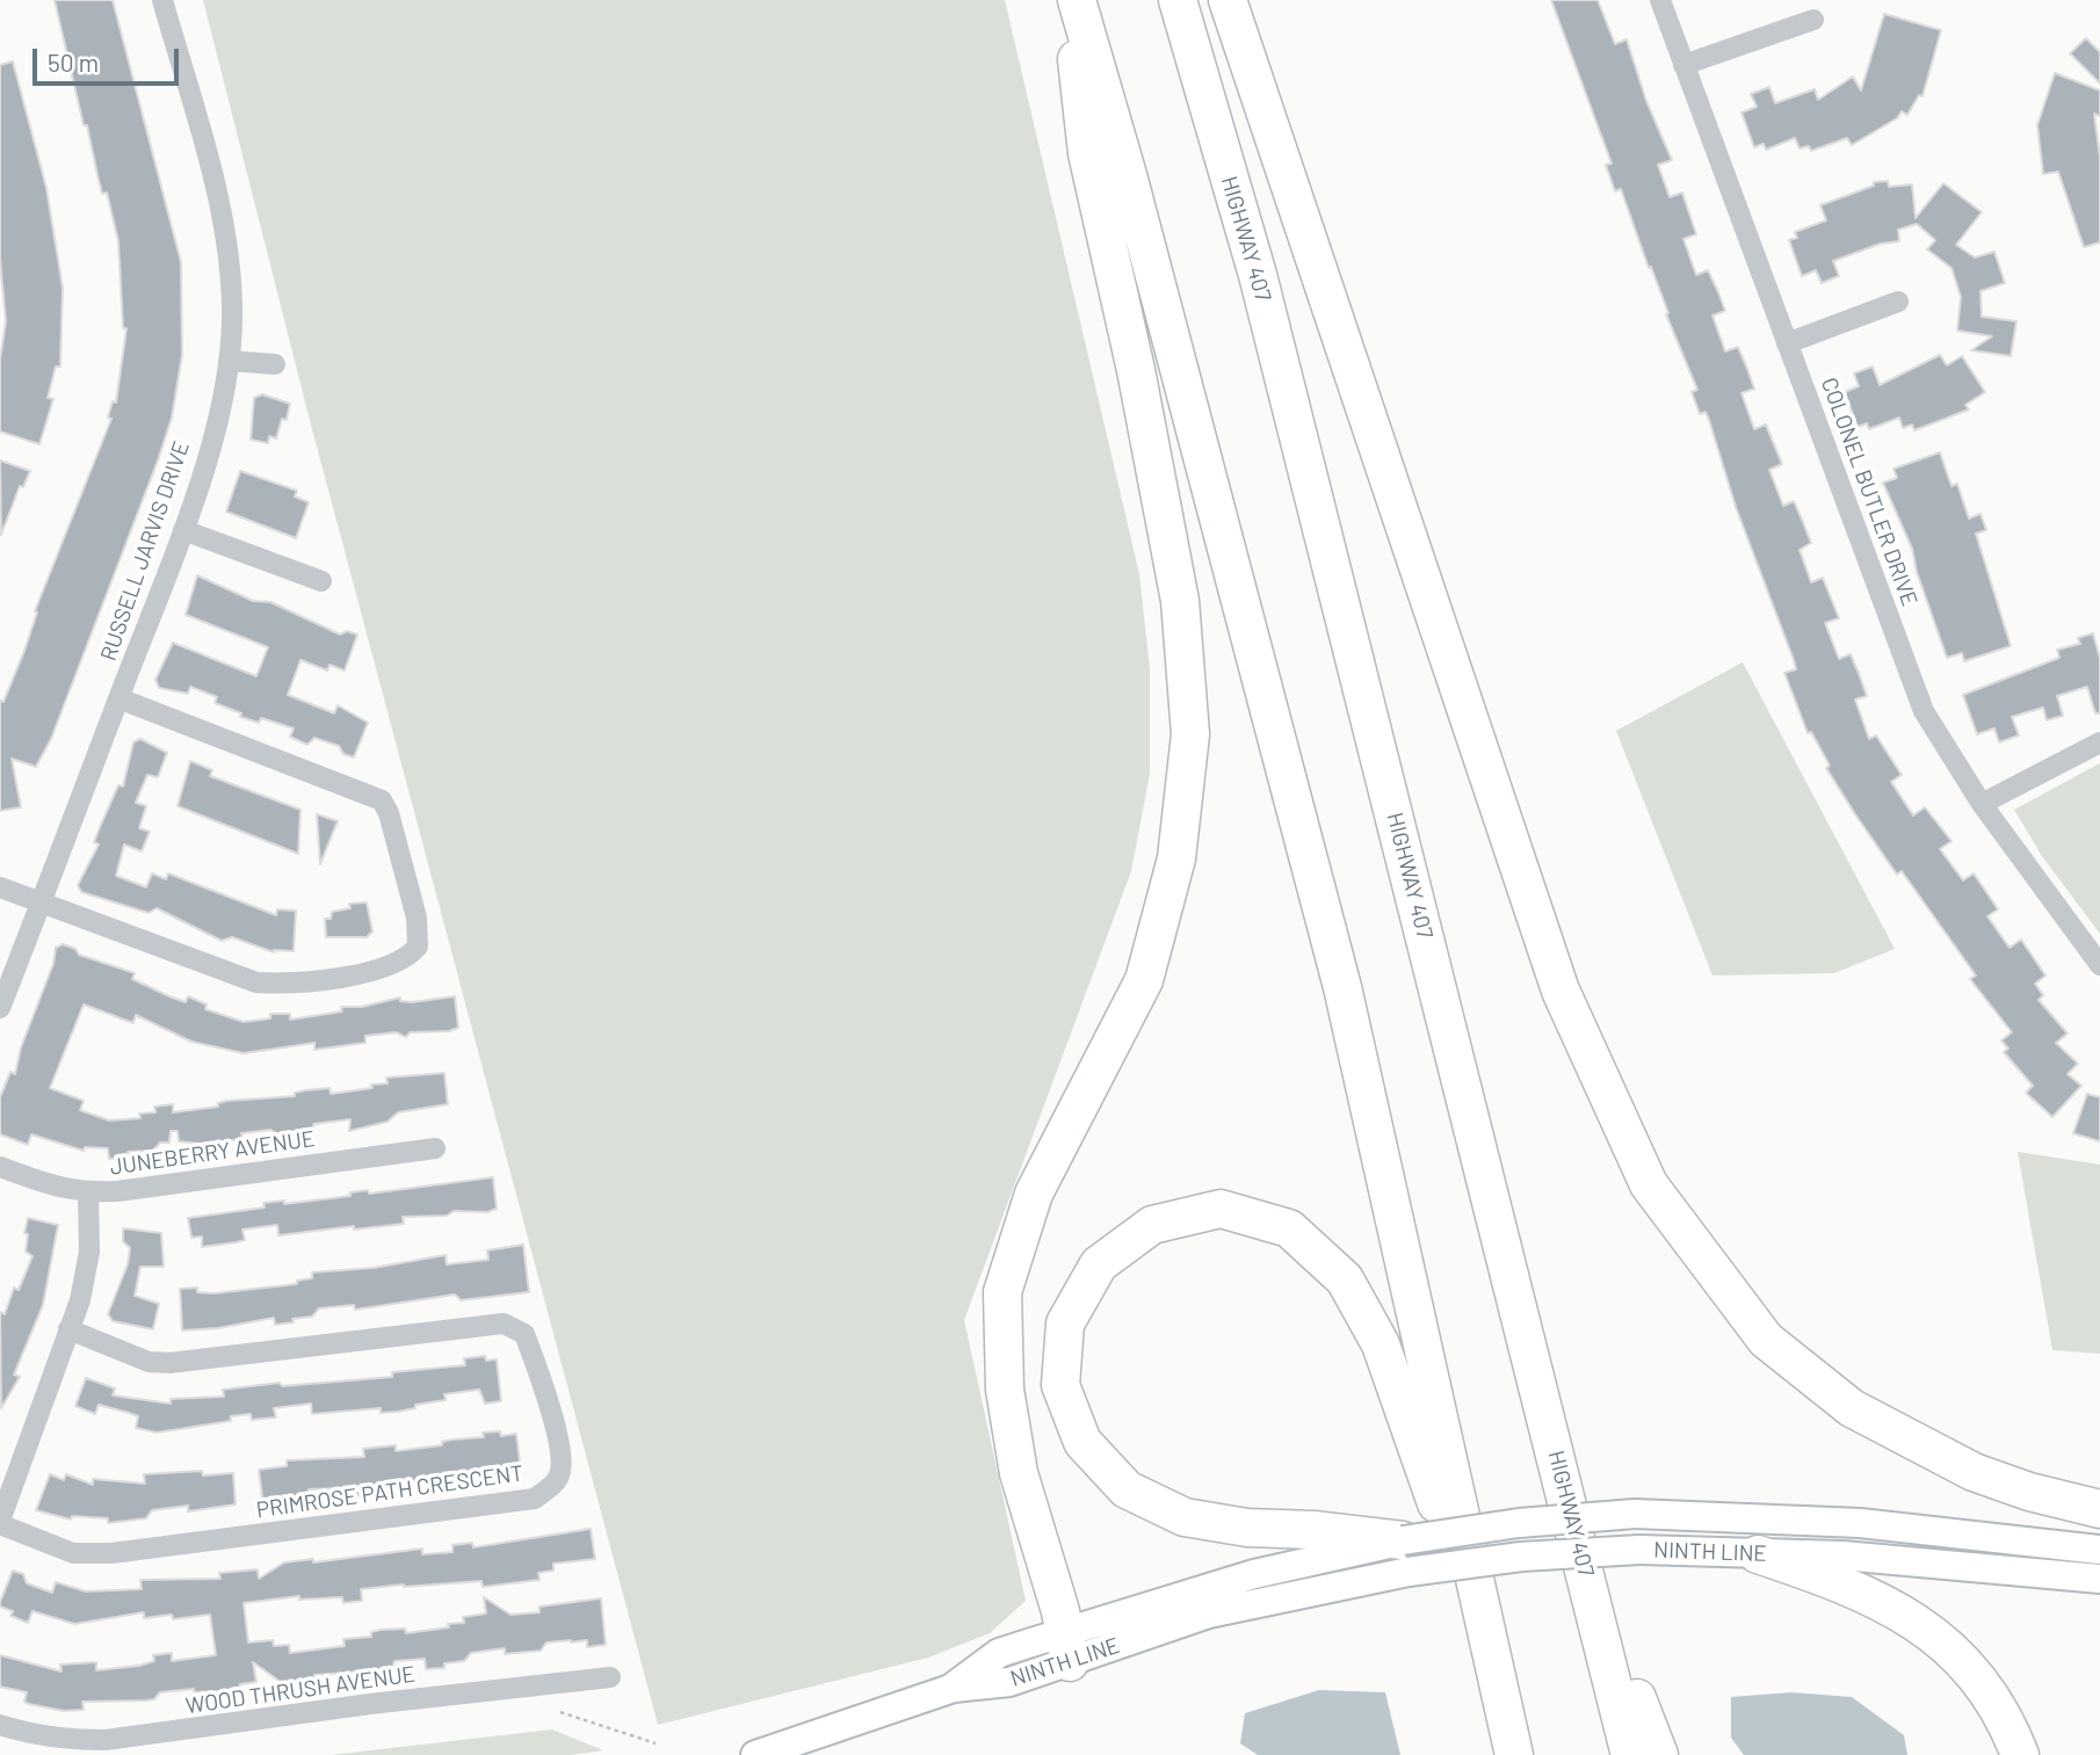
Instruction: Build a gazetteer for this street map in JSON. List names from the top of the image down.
{
  "streets": {
    "highway": ["HIGHWAY 407"],
    "main road": ["NINTH LINE"],
    "street": [
      "COLONEL BUTLER DRIVE",
      "RUSSELL JARVIS DRIVE",
      "JUNEBERRY AVENUE",
      "PRIMROSE PATH CRESCENT",
      "WOOD THRUSH AVENUE"
    ]
  },
  "scale_bar": "50 m"
}
